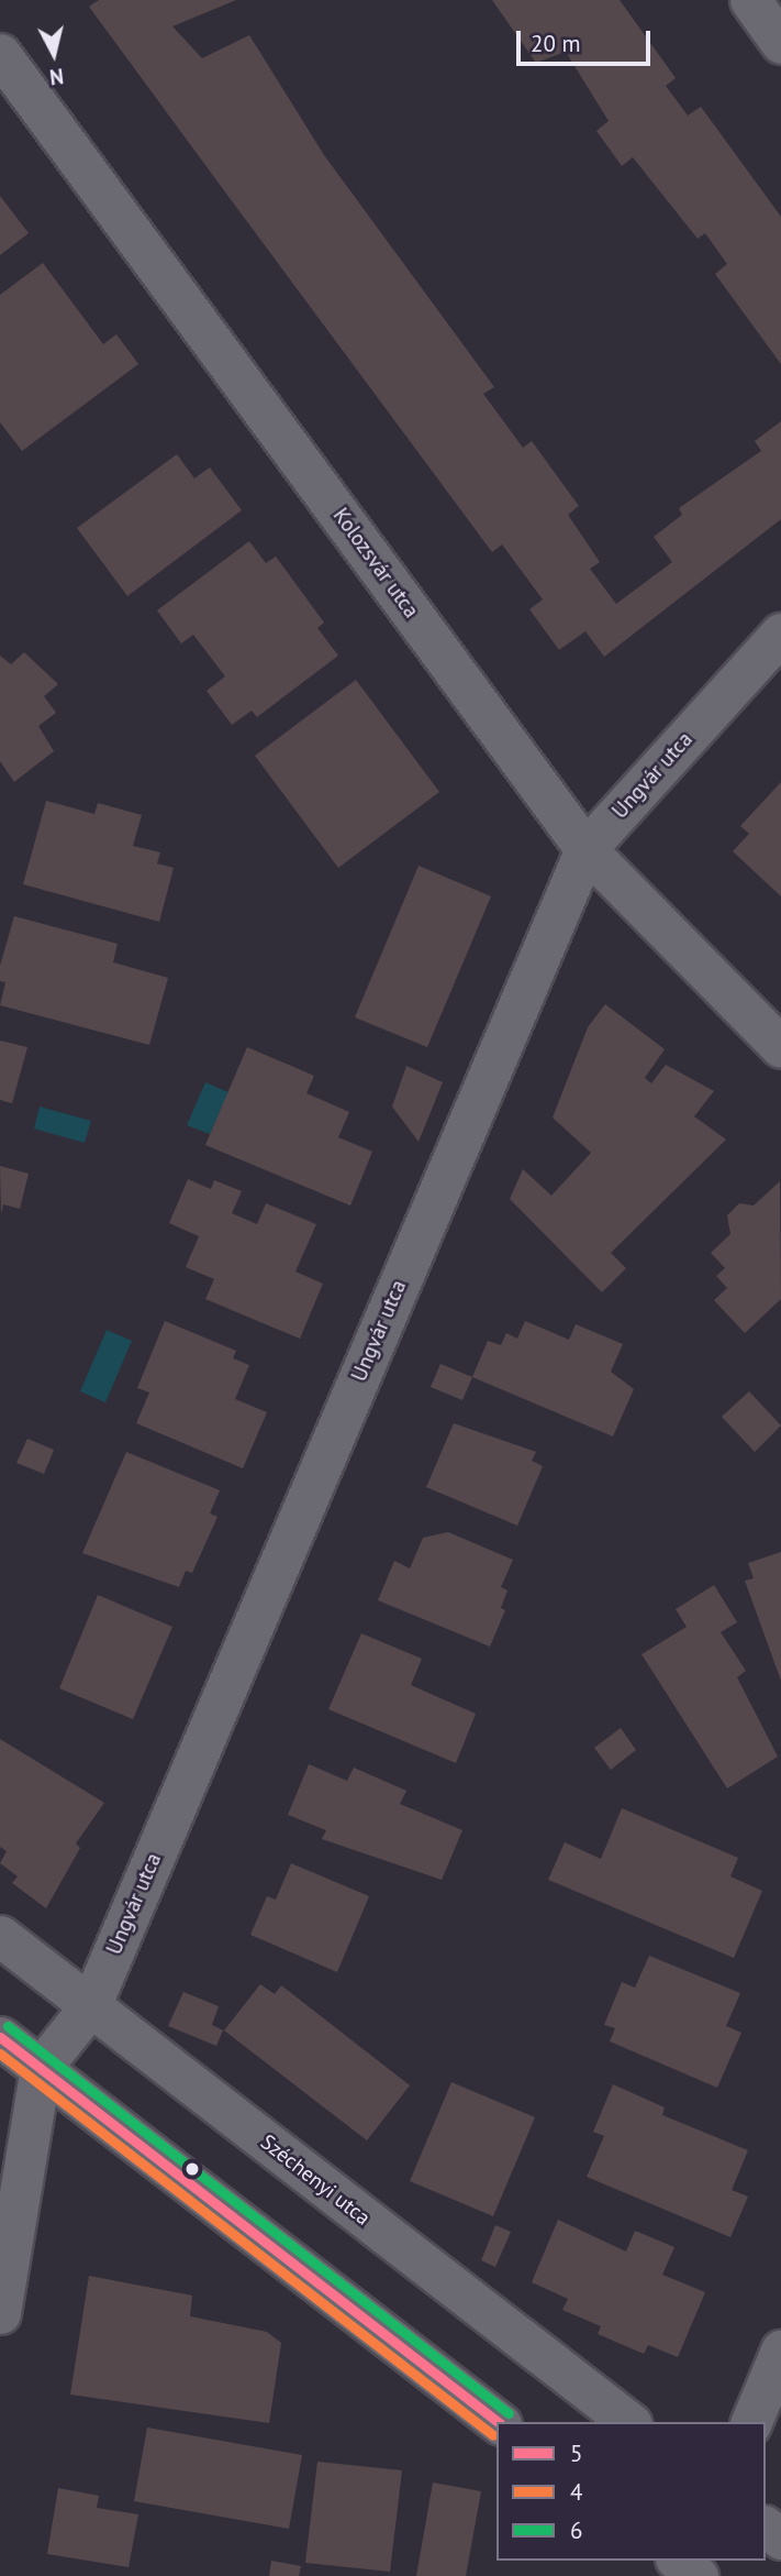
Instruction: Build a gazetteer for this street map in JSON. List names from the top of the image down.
{
  "streets": {
    "street": ["Kolozsvár utca", "Ungvár utca", "Széchenyi utca"]
  },
  "crossings": [
    ["Kolozsvár utca", "Ungvár utca"],
    ["Ungvár utca", "Széchenyi utca"]
  ],
  "lines": ["transit line 6", "transit line 5", "transit line 4"],
  "legend": ["5", "4", "6"],
  "scale_bar": "20 m",
  "north": "bottom"
}
